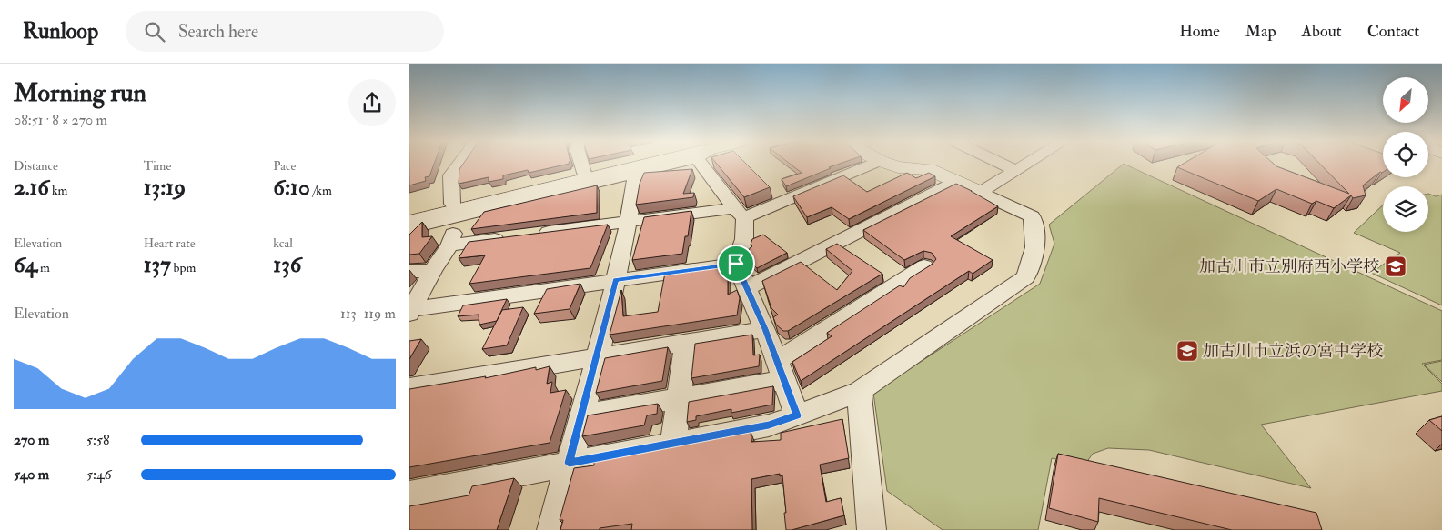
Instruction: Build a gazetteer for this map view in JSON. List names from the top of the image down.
{
  "places": {
    "school or university": ["加古川市立別府西小学校", "加古川市立浜の宮中学校"]
  },
  "north": "bottom left",
  "page": {
    "header": "Runloop",
    "search": "Search here",
    "nav": [
      "Home",
      "Map",
      "About",
      "Contact"
    ],
    "heading": ["Morning run", "08:51 · 8 × 270 m"],
    "stats": [
      ["Distance", "2.16 km"],
      ["Time", "13:19"],
      ["Pace", "6:10 /km"],
      ["Elevation", "64 m"],
      ["Heart rate", "137 bpm"],
      ["kcal", "136"]
    ],
    "chart": ["Elevation", "113–119 m"],
    "list": [
      {
        "name": "270 m",
        "note": "5:58"
      },
      {
        "name": "540 m",
        "note": "5:46"
      }
    ]
  }
}
